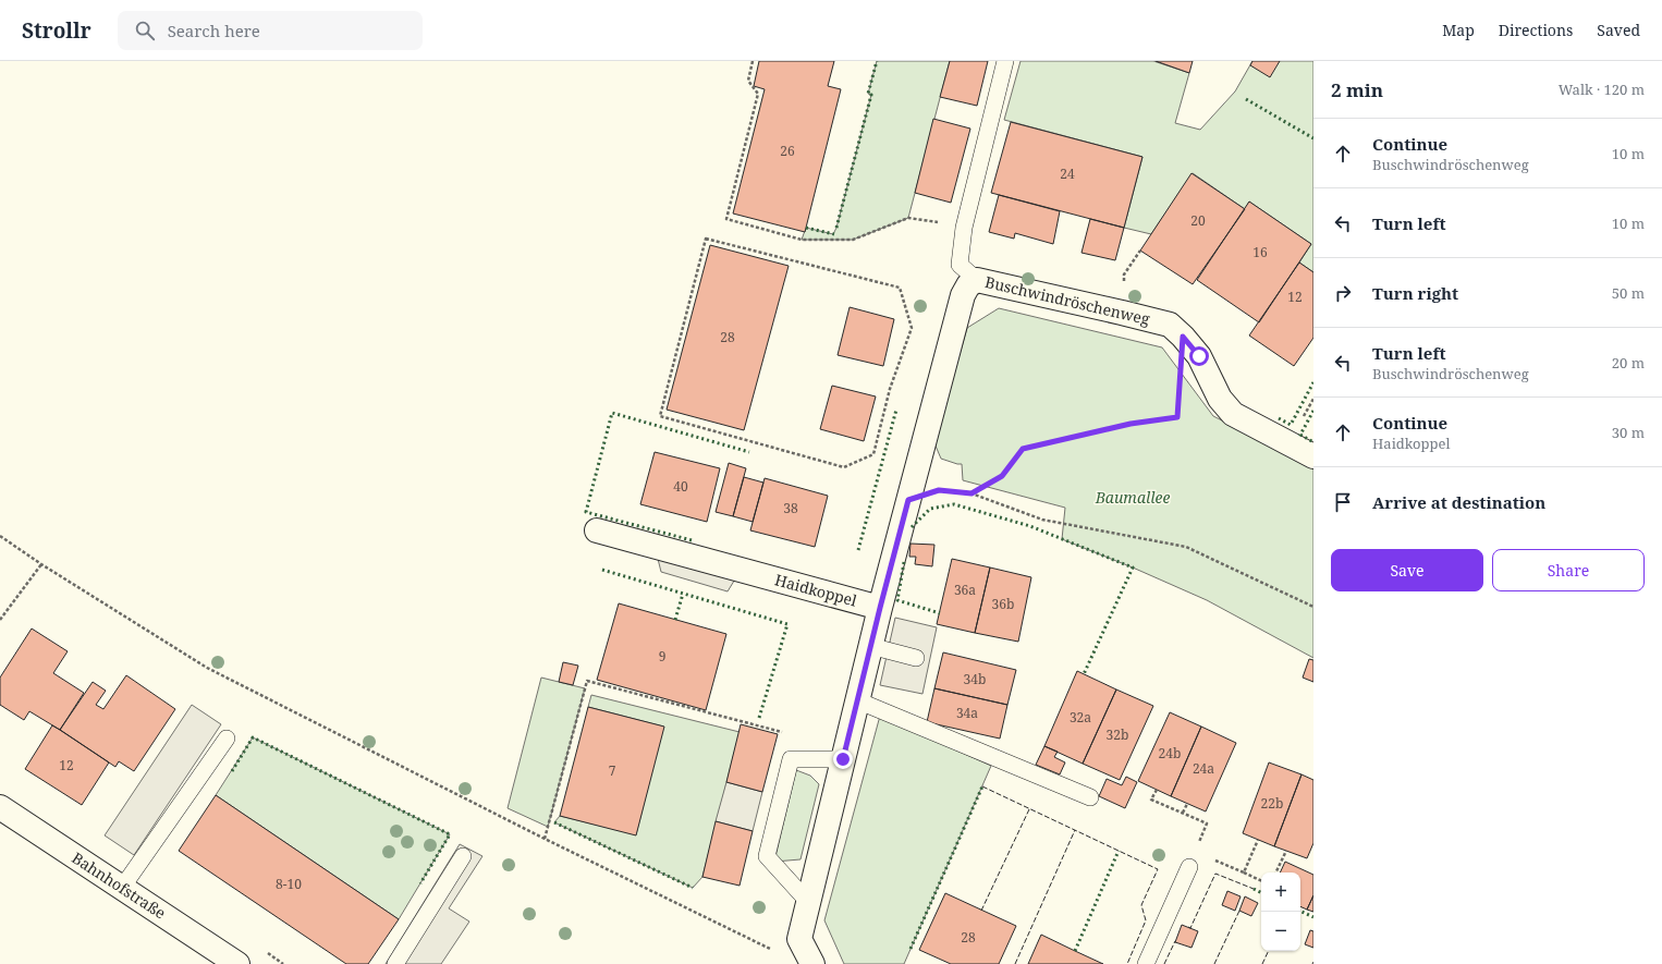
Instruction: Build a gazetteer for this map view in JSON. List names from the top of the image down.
{
  "streets": {
    "street": ["Buschwindröschenweg", "Haidkoppel", "Bahnhofstraße"]
  },
  "crossings": [
    ["Buschwindröschenweg", "Haidkoppel"]
  ],
  "parks": ["Baumallee"],
  "house_numbers": [
    "26",
    "24",
    "20",
    "16",
    "12",
    "28",
    "40",
    "38",
    "36a",
    "36b",
    "9",
    "34b",
    "34a",
    "32a",
    "32b",
    "24b",
    "12",
    "24a",
    "7",
    "22b",
    "8-10",
    "28"
  ],
  "page": {
    "header": "Strollr",
    "search": "Search here",
    "nav": ["Map", "Directions", "Saved"],
    "heading": ["2 min", "Walk · 120 m"],
    "list": [
      ["Continue", "Buschwindröschenweg", "10 m"],
      ["Turn left", "10 m"],
      ["Turn right", "50 m"],
      ["Turn left", "Buschwindröschenweg", "20 m"],
      ["Continue", "Haidkoppel", "30 m"],
      "Arrive at destination"
    ],
    "buttons": ["Save", "Share"],
    "map_buttons": ["+", "−"]
  }
}
